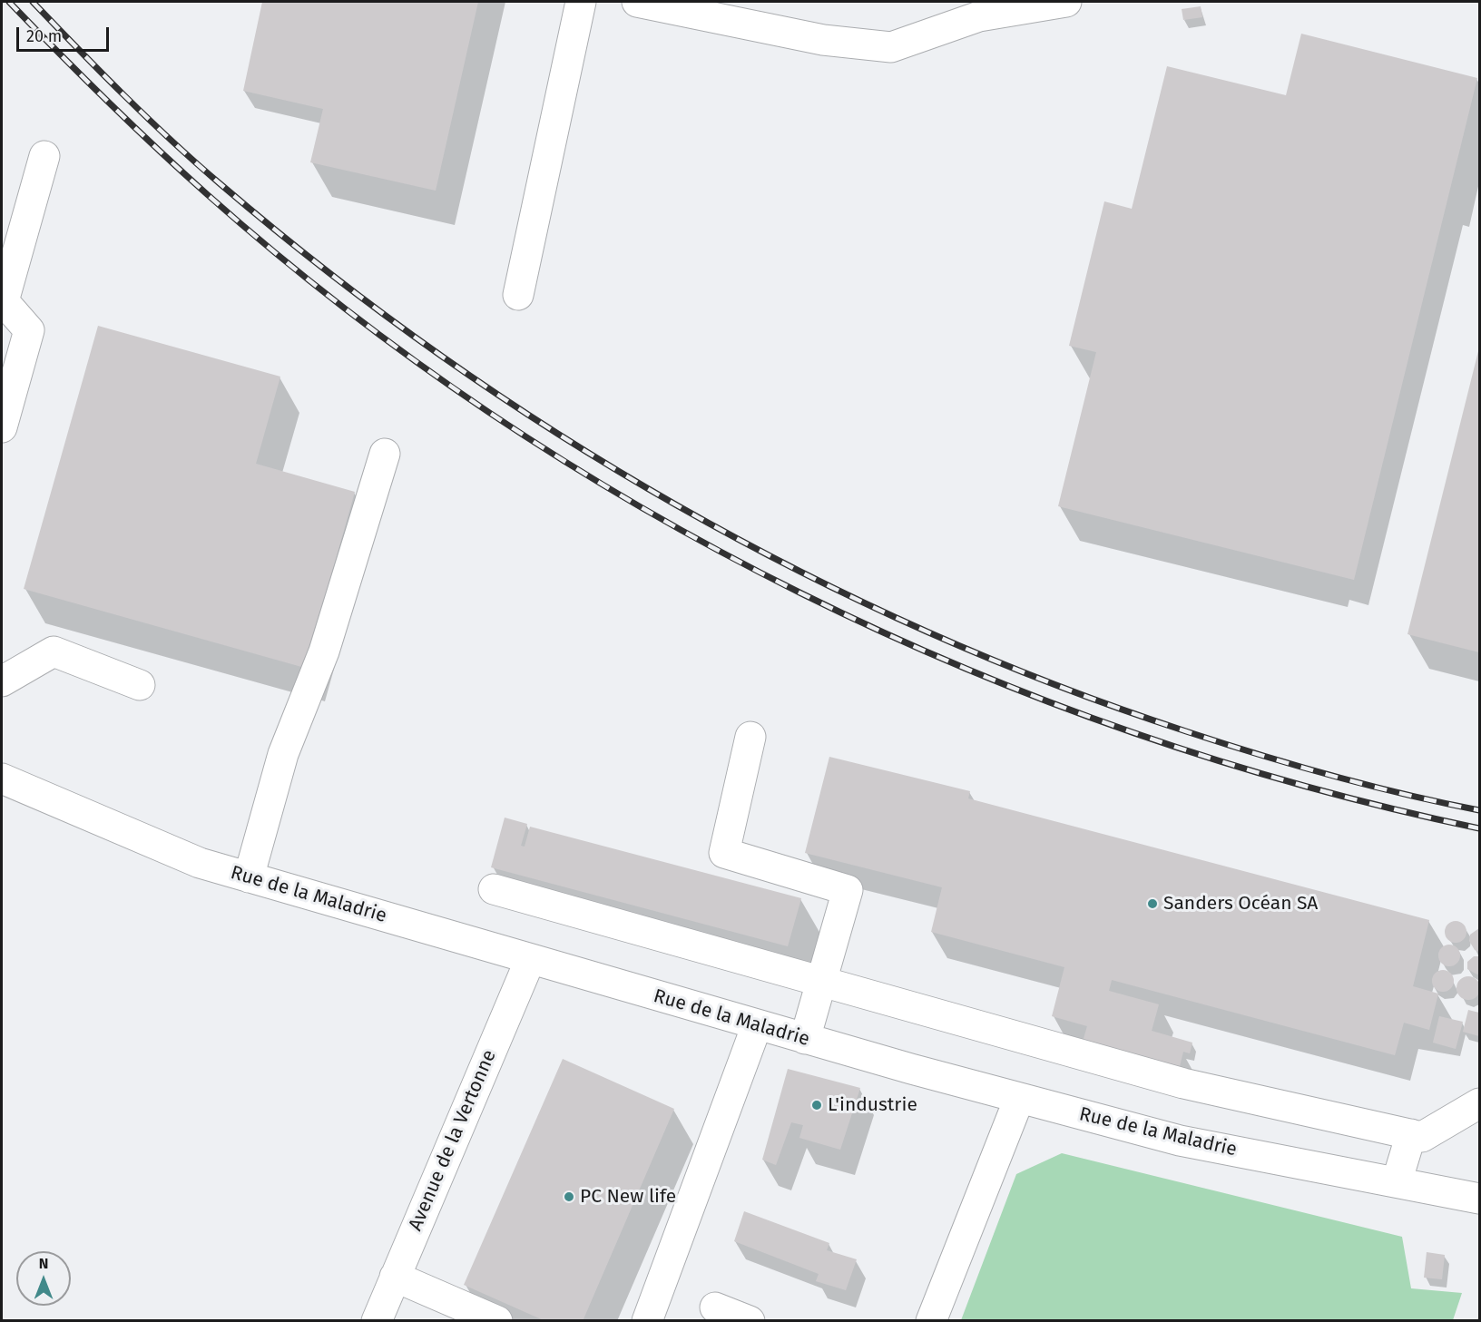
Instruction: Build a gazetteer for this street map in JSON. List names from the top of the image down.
{
  "streets": {
    "street": ["Rue de la Maladrie", "Avenue de la Vertonne"]
  },
  "crossings": [
    ["Rue de la Maladrie", "Avenue de la Vertonne"]
  ],
  "places": ["Sanders Océan SA", "L'industrie", "PC New life"],
  "scale_bar": "20 m",
  "north": "top"
}
